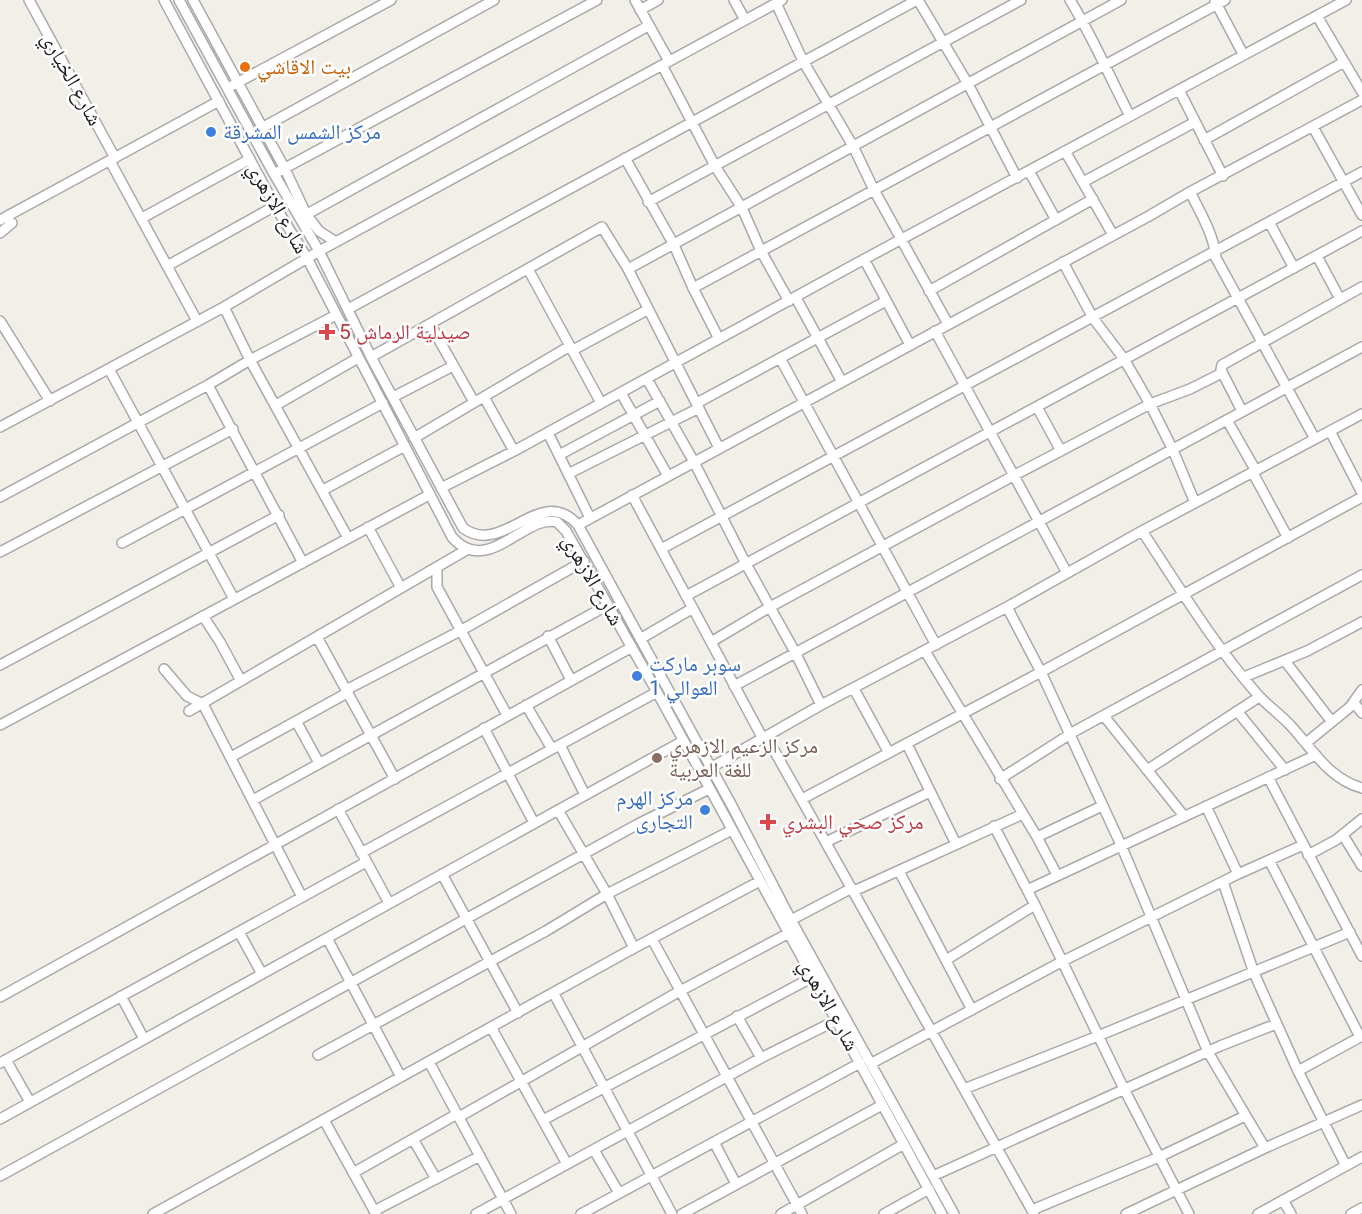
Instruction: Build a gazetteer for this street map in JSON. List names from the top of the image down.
{
  "streets": {
    "street": ["شارع الخياري", "شارع الازهري"]
  },
  "places": {
    "other": [
      "بيت الاقاشي",
      "مركز الشمس المشرقة",
      "سوبر ماركت العوالي 1",
      "مركز الزعيم الازهري للغة العربية",
      "مركز الهرم التجارى"
    ],
    "health": ["صيدلية الرماش 5", "مركز صحي البشري"]
  }
}
